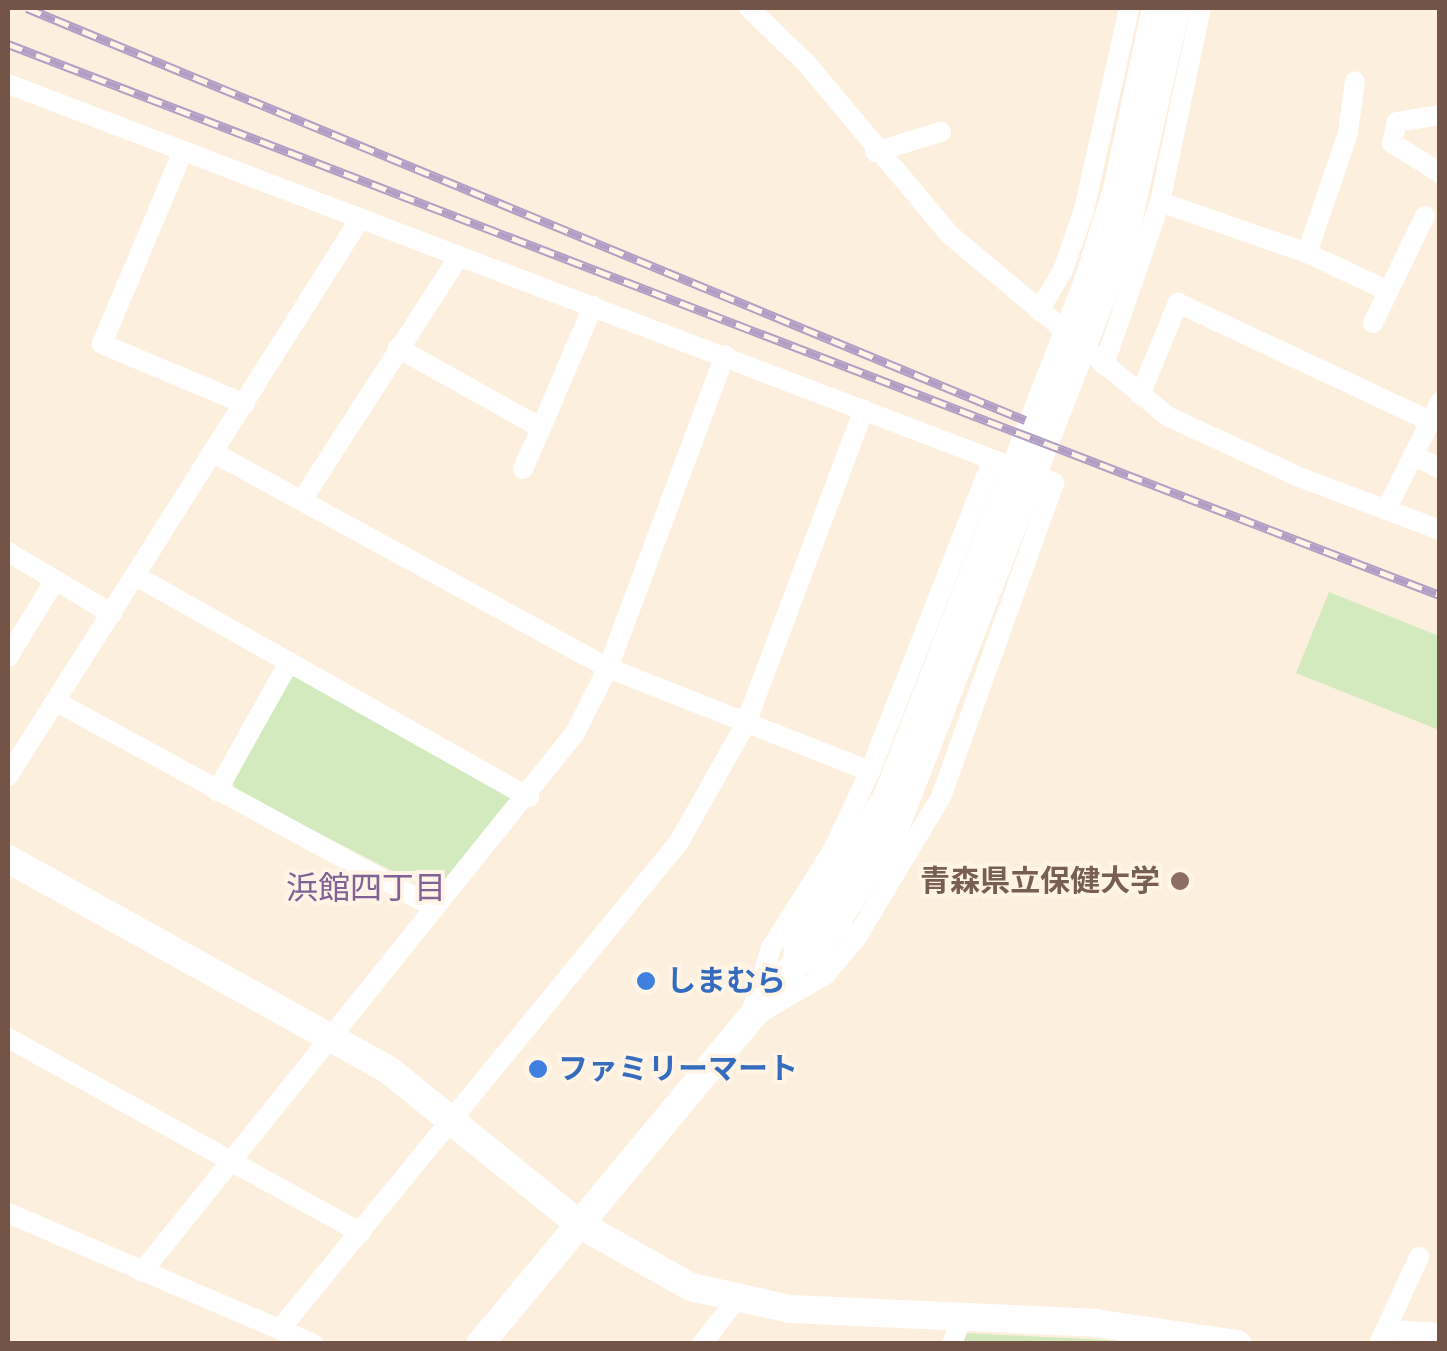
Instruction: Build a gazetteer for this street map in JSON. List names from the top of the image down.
{
  "districts": ["浜館四丁目"],
  "places": ["青森県立保健大学", "しまむら", "ファミリーマート"]
}
